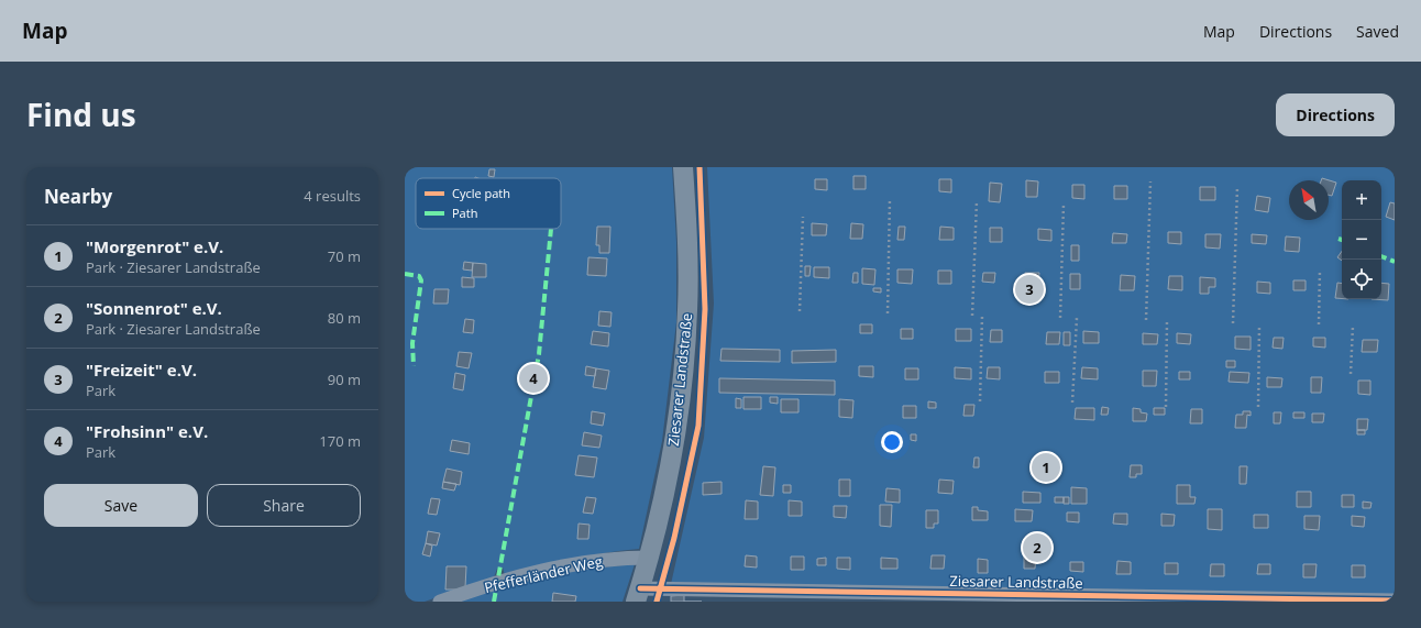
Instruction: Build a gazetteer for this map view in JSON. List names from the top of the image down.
{
  "streets": {
    "main road": ["Ziesarer Landstraße"],
    "street": ["Pfefferländer Weg"]
  },
  "crossings": [
    ["Ziesarer Landstraße", "Pfefferländer Weg"]
  ],
  "legend": ["Cycle path", "Path"],
  "north": "top left",
  "page": {
    "header": "Map",
    "nav": ["Map", "Directions", "Saved"],
    "title": "Find us",
    "buttons": [
      "Directions",
      ["Save", "Share"]
    ],
    "heading": ["Nearby", "4 results"],
    "map_buttons": ["+", "−"],
    "list": [
      {
        "mark": "1",
        "name": "\"Morgenrot\" e.V.",
        "note": "Park · Ziesarer Landstraße",
        "value": "70 m"
      },
      {
        "mark": "2",
        "name": "\"Sonnenrot\" e.V.",
        "note": "Park · Ziesarer Landstraße",
        "value": "80 m"
      },
      {
        "mark": "3",
        "name": "\"Freizeit\" e.V.",
        "note": "Park",
        "value": "90 m"
      },
      {
        "mark": "4",
        "name": "\"Frohsinn\" e.V.",
        "note": "Park",
        "value": "170 m"
      }
    ],
    "pins": [
      "3",
      "4",
      "1",
      "2"
    ]
  }
}
